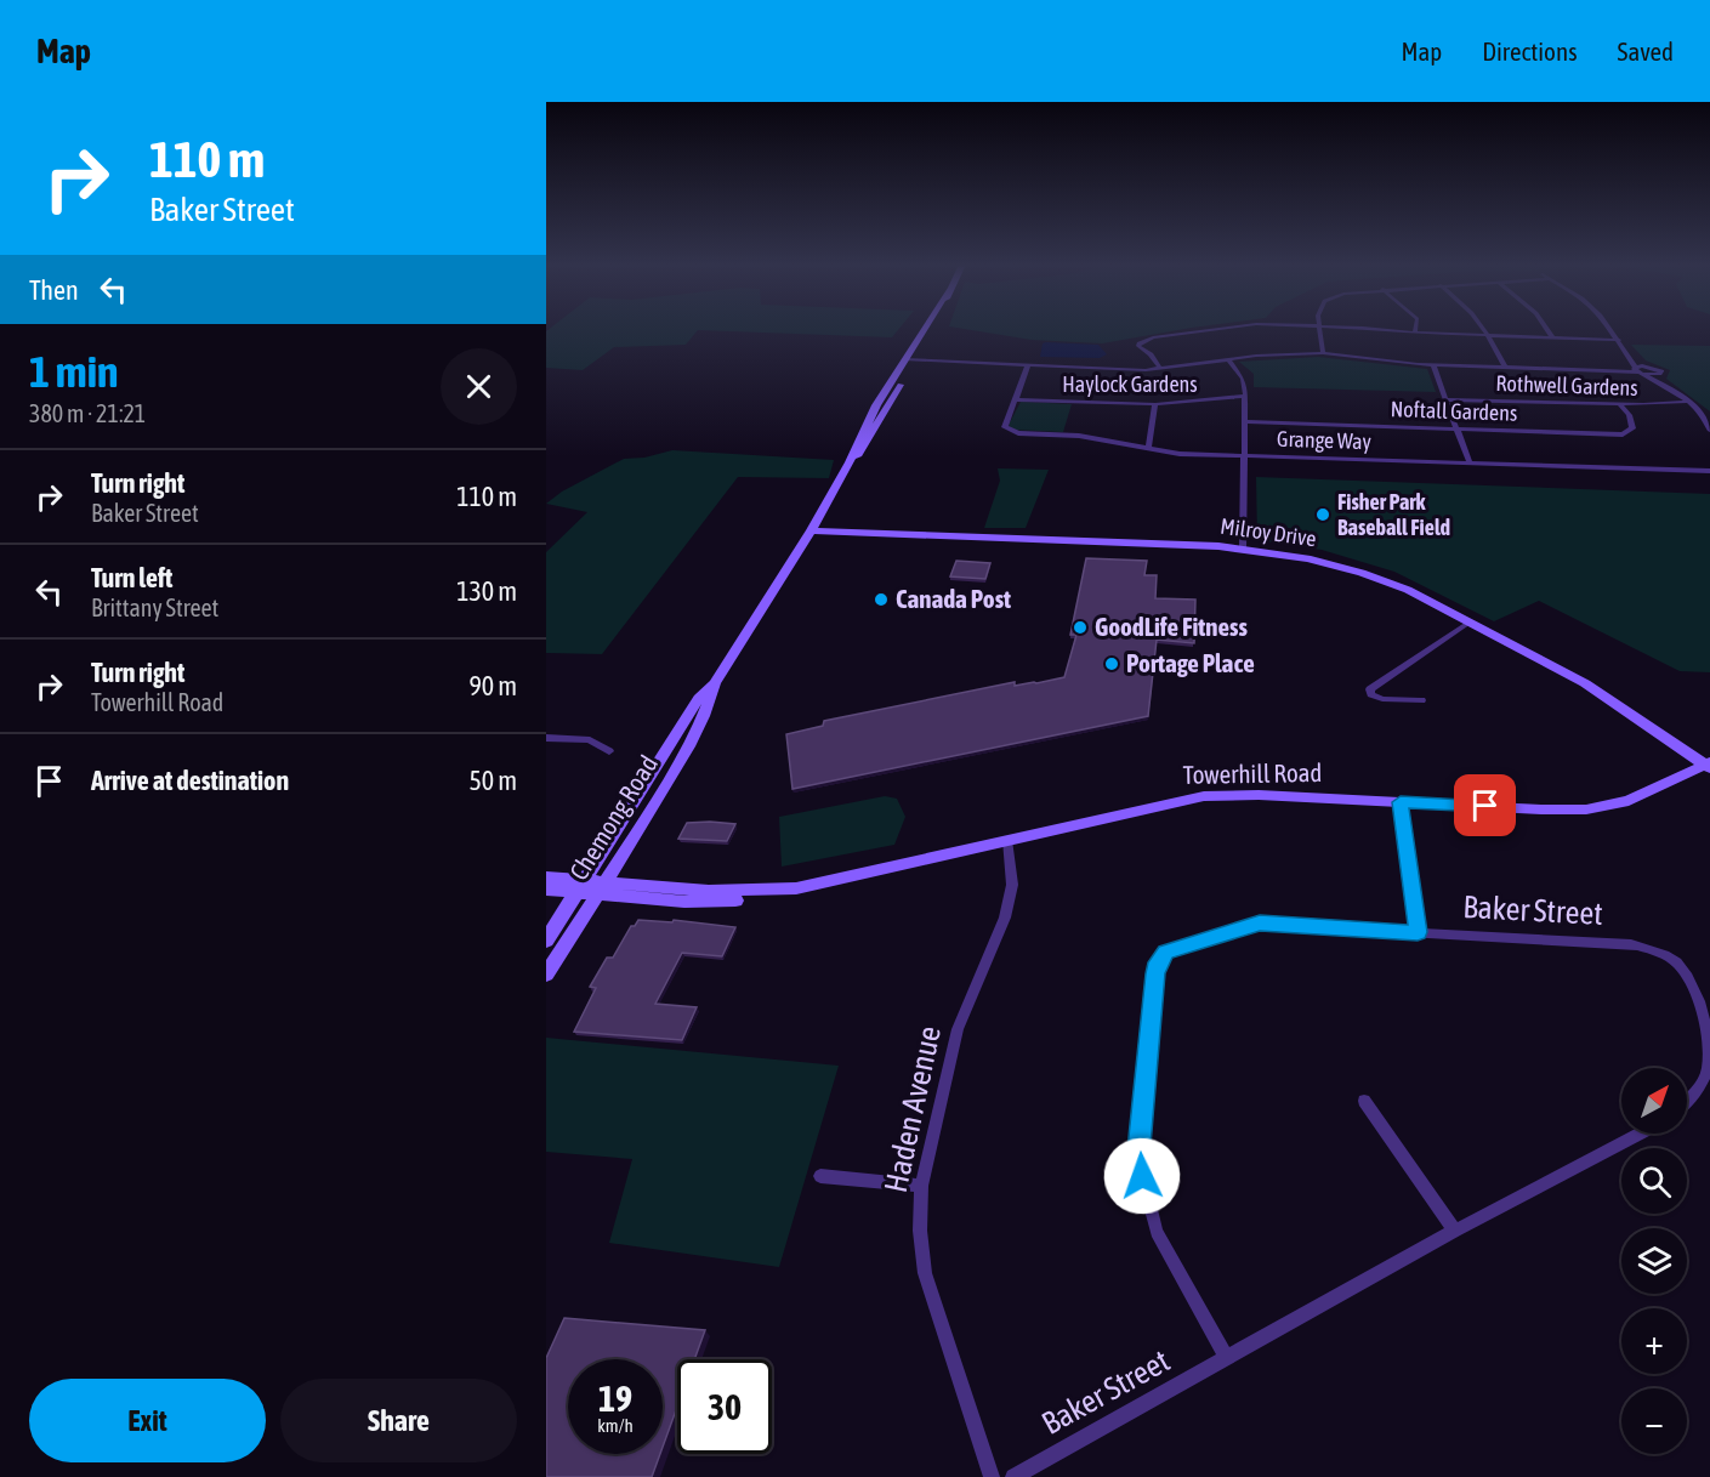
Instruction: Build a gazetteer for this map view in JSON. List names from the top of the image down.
{
  "streets": {
    "street": [
      "Haylock Gardens",
      "Rothwell Gardens",
      "Noftall Gardens",
      "Grange Way",
      "Milroy Drive",
      "Towerhill Road",
      "Chemong Road",
      "Baker Street",
      "Haden Avenue"
    ]
  },
  "crossings": [
    ["Haylock Gardens", "Grange Way"],
    ["Rothwell Gardens", "Noftall Gardens"],
    ["Milroy Drive", "Towerhill Road"],
    ["Milroy Drive", "Chemong Road"],
    ["Towerhill Road", "Chemong Road"],
    ["Towerhill Road", "Haden Avenue"]
  ],
  "places": [
    "Fisher Park Baseball Field",
    "Canada Post",
    "GoodLife Fitness",
    "Portage Place"
  ],
  "north": "top right",
  "page": {
    "header": "Map",
    "nav": ["Map", "Directions", "Saved"],
    "turn": ["110 m", "Baker Street"],
    "then": "Then",
    "heading": ["1 min", "380 m · 21:21"],
    "list": [
      {
        "name": "Turn right",
        "note": "Baker Street",
        "value": "110 m"
      },
      {
        "name": "Turn left",
        "note": "Brittany Street",
        "value": "130 m"
      },
      {
        "name": "Turn right",
        "note": "Towerhill Road",
        "value": "90 m"
      },
      {
        "name": "Arrive at destination",
        "value": "50 m"
      }
    ],
    "map_buttons": ["+", "−"],
    "speed": "19 km/h",
    "limit": "30",
    "buttons": ["Exit", "Share"]
  }
}
